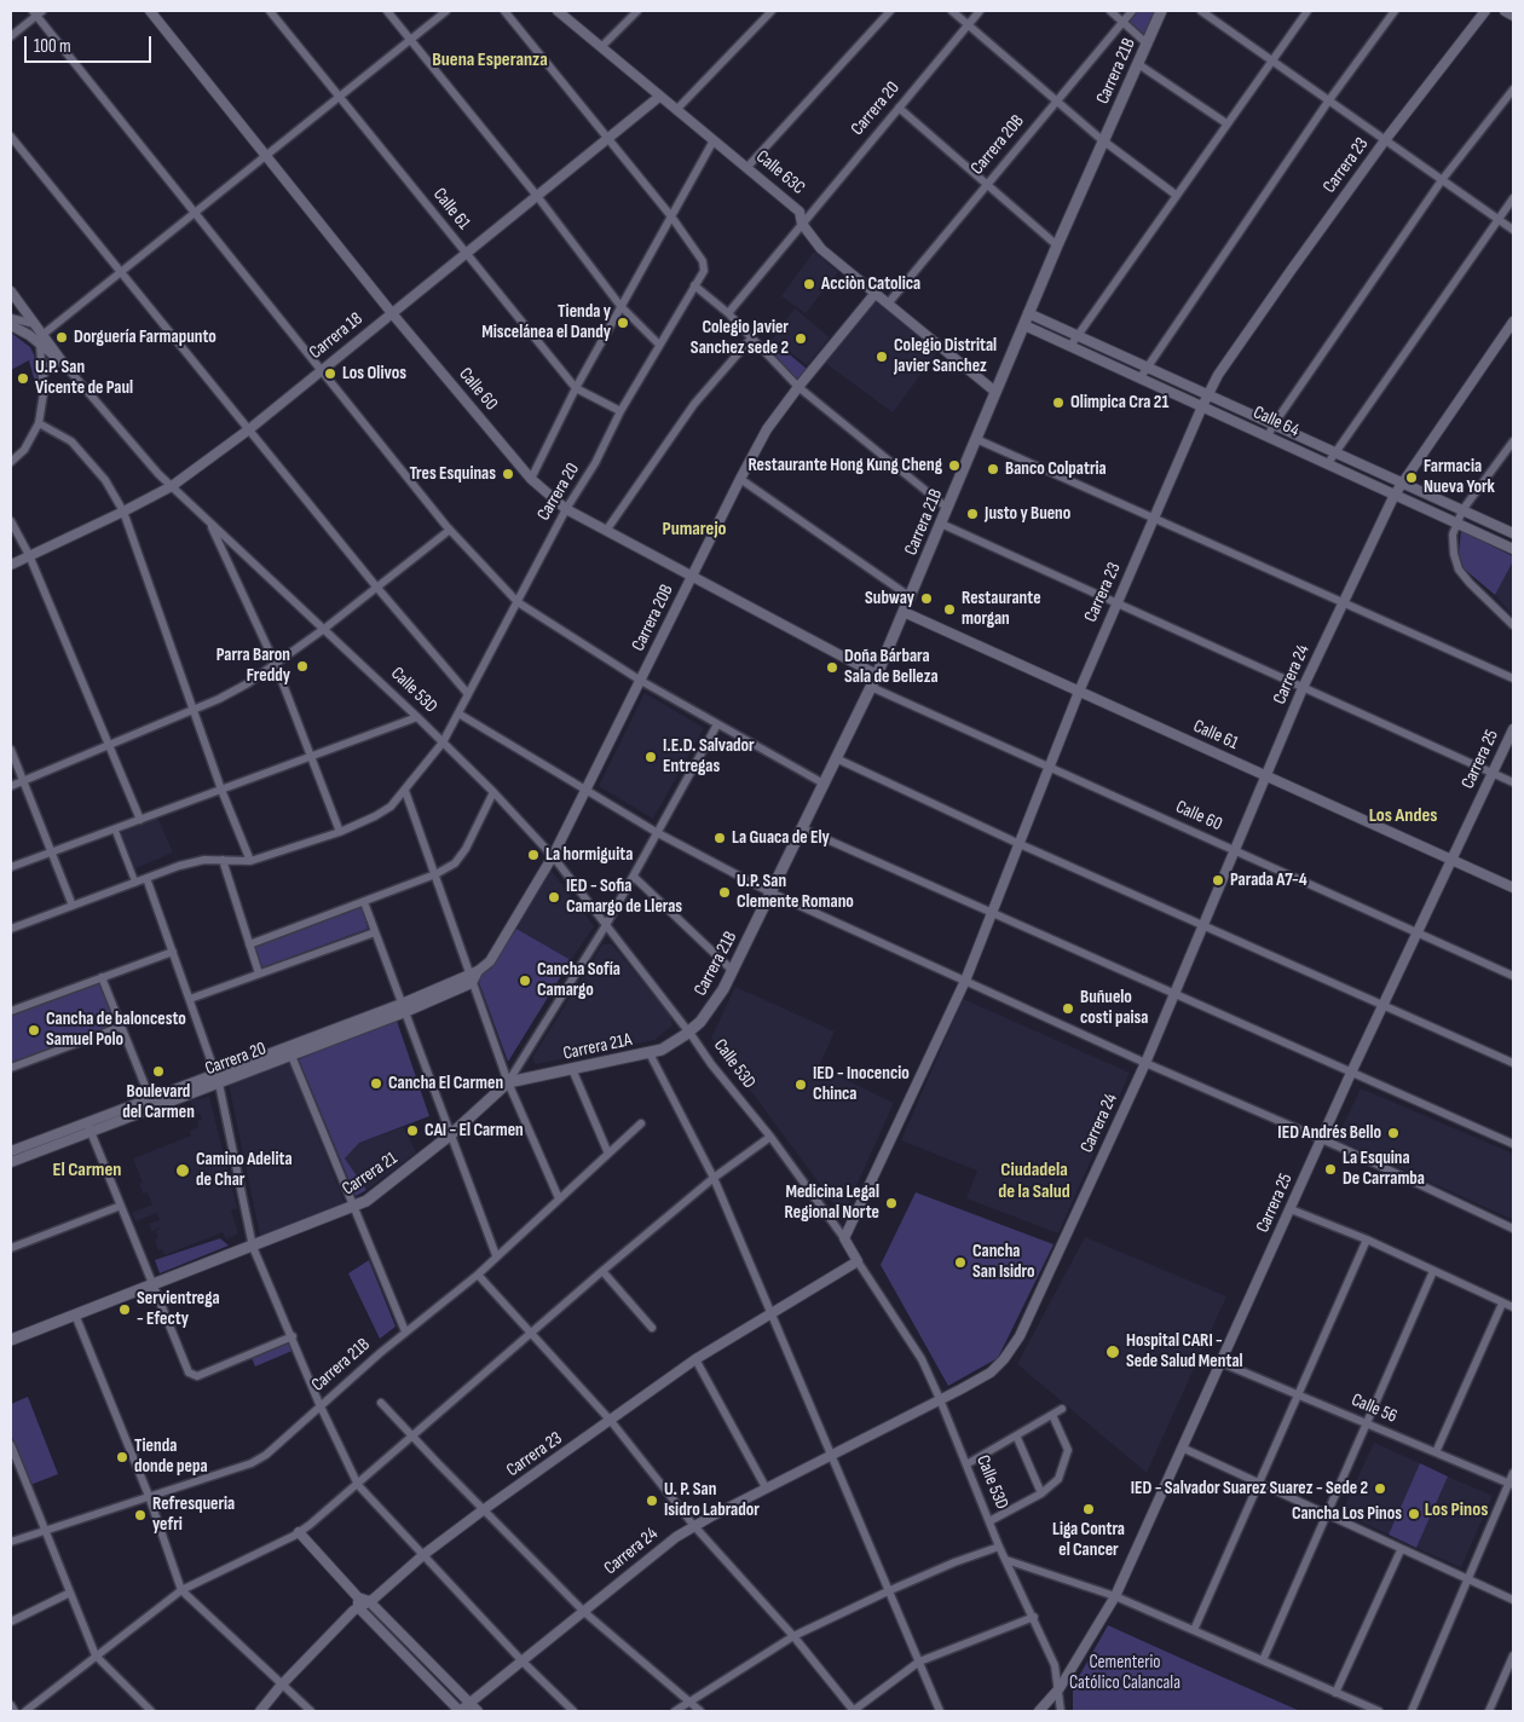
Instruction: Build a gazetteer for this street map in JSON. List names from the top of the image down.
{
  "streets": {
    "main road": ["Carrera 21B", "Carrera 21A", "Carrera 21"],
    "street": [
      "Carrera 20",
      "Carrera 20B",
      "Carrera 23",
      "Calle 63C",
      "Calle 61",
      "Carrera 18",
      "Calle 60",
      "Calle 64",
      "Carrera 24",
      "Calle 53D",
      "Carrera 25",
      "Calle 56"
    ]
  },
  "crossings": [
    ["Carrera 21B", "Calle 63C"],
    ["Carrera 21B", "Calle 61"],
    ["Carrera 21B", "Calle 60"],
    ["Carrera 21B", "Calle 64"],
    ["Carrera 21B", "Calle 53D"],
    ["Carrera 21B", "Carrera 21A"],
    ["Carrera 20", "Carrera 20B"],
    ["Carrera 20", "Calle 63C"],
    ["Carrera 20", "Calle 61"],
    ["Carrera 20", "Calle 60"],
    ["Carrera 20", "Calle 53D"],
    ["Carrera 20B", "Calle 63C"],
    ["Carrera 20B", "Calle 60"],
    ["Carrera 20B", "Calle 53D"],
    ["Carrera 23", "Calle 61"],
    ["Carrera 23", "Calle 60"],
    ["Carrera 23", "Calle 64"],
    ["Carrera 23", "Calle 53D"],
    ["Calle 63C", "Carrera 18"],
    ["Calle 61", "Carrera 18"],
    ["Calle 61", "Carrera 24"],
    ["Calle 61", "Carrera 25"],
    ["Carrera 18", "Calle 60"],
    ["Carrera 18", "Calle 53D"],
    ["Calle 60", "Carrera 24"],
    ["Calle 60", "Carrera 25"],
    ["Calle 64", "Carrera 24"],
    ["Carrera 24", "Calle 53D"],
    ["Calle 53D", "Carrera 25"],
    ["Calle 53D", "Carrera 21A"],
    ["Calle 53D", "Carrera 21"],
    ["Carrera 25", "Calle 56"],
    ["Carrera 21A", "Carrera 21"]
  ],
  "districts": [
    "Buena Esperanza",
    "Pumarejo",
    "Los Andes",
    "El Carmen",
    "Ciudadela de la Salud",
    "Los Pinos"
  ],
  "parks": ["Cementerio Católico Calancala"],
  "places": [
    "Acciòn Catolica",
    "Tienda y Miscelánea el Dandy",
    "Dorguería Farmapunto",
    "Colegio Javier Sanchez sede 2",
    "Colegio Distrital Javier Sanchez",
    "Los Olivos",
    "U.P. San Vicente de Paul",
    "Olimpica Cra 21",
    "Restaurante Hong Kung Cheng",
    "Banco Colpatria",
    "Tres Esquinas",
    "Farmacia Nueva York",
    "Justo y Bueno",
    "Subway",
    "Restaurante morgan",
    "Parra Baron Freddy",
    "Doña Bárbara Sala de Belleza",
    "I.E.D. Salvador Entregas",
    "La Guaca de Ely",
    "La hormiguita",
    "Parada A7-4",
    "U.P. San Clemente Romano",
    "IED - Sofia Camargo de Lleras",
    "Cancha Sofía Camargo",
    "Buñuelo costi paisa",
    "Cancha de baloncesto Samuel Polo",
    "Boulevard del Carmen",
    "Cancha El Carmen",
    "IED - Inocencio Chinca",
    "CAI - El Carmen",
    "IED Andrés Bello",
    "La Esquina De Carramba",
    "Camino Adelita de Char",
    "Medicina Legal Regional Norte",
    "Cancha San Isidro",
    "Servientrega - Efecty",
    "Hospital CARI - Sede Salud Mental",
    "Tienda donde pepa",
    "IED - Salvador Suarez Suarez - Sede 2",
    "U. P. San Isidro Labrador",
    "Liga Contra el Cancer",
    "Cancha Los Pinos",
    "Refresqueria yefri"
  ],
  "scale_bar": "100 m"
}
